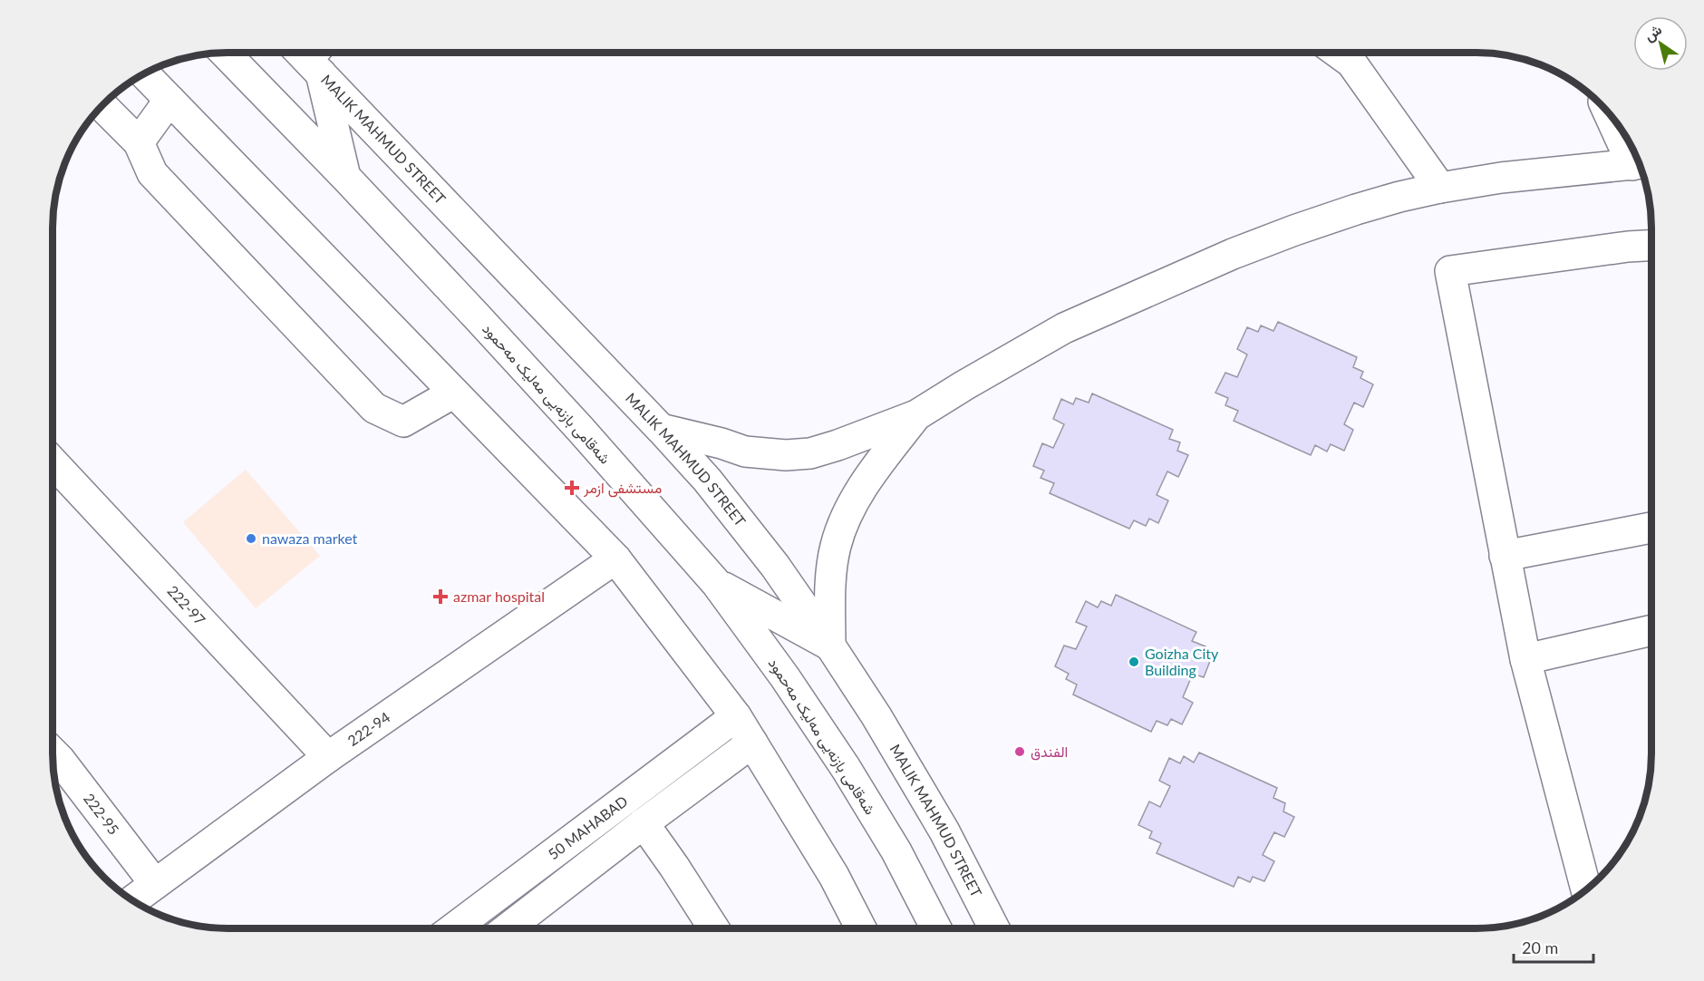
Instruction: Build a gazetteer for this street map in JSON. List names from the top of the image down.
{
  "streets": {
    "main road": [
      "MALIK MAHMUD STREET",
      "شەقامی بازنەیی مەلیک مەحمود",
      "222-97",
      "222-94",
      "222-95",
      "50 MAHABAD"
    ]
  },
  "crossings": [
    ["222-97", "222-94"],
    ["222-94", "222-95"]
  ],
  "places": {
    "health": ["مستشفى ازمر", "azmar hospital"],
    "other": ["nawaza market", "Goizha City Building", "الفندق"]
  },
  "scale_bar": "20 m",
  "north": "top left"
}
